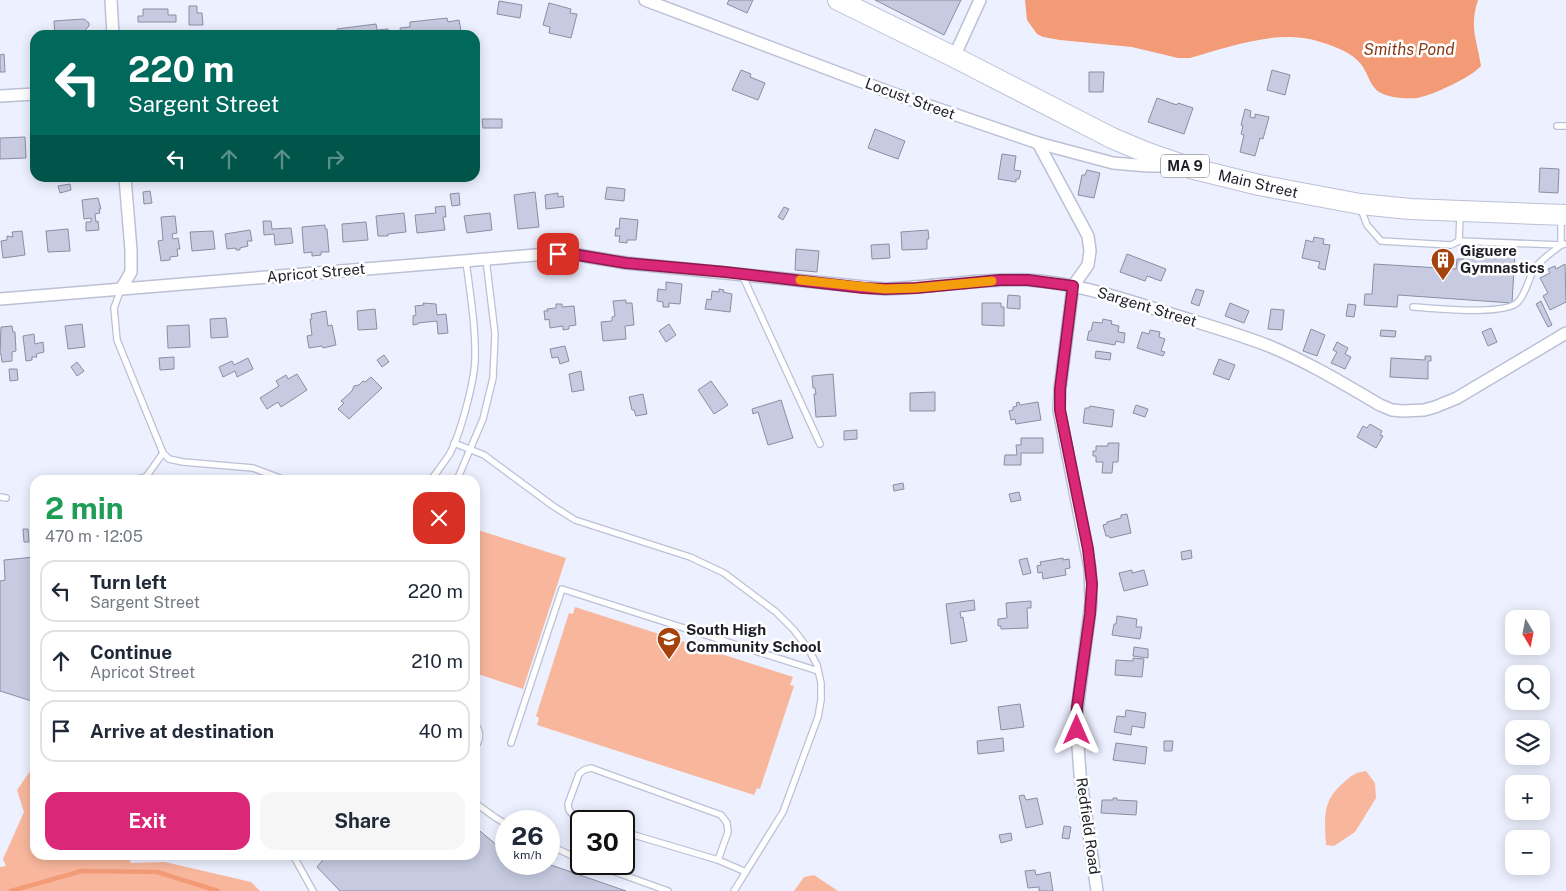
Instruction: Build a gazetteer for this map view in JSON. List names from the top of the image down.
{
  "streets": {
    "highway": ["MA 9", "Main Street"],
    "street": [
      "Locust Street",
      "Apricot Street",
      "Sargent Street",
      "Redfield Road"
    ]
  },
  "crossings": [
    ["Locust Street", "Main Street"],
    ["Apricot Street", "Sargent Street"],
    ["Sargent Street", "Redfield Road"]
  ],
  "water": ["Smiths Pond"],
  "places": {
    "building": ["Giguere Gymnastics"],
    "school or university": ["South High Community School"]
  },
  "north": "bottom",
  "page": {
    "turn": ["220 m", "Sargent Street"],
    "heading": ["2 min", "470 m · 12:05"],
    "list": [
      {
        "name": "Turn left",
        "note": "Sargent Street",
        "value": "220 m"
      },
      {
        "name": "Continue",
        "note": "Apricot Street",
        "value": "210 m"
      },
      {
        "name": "Arrive at destination",
        "value": "40 m"
      }
    ],
    "map_buttons": ["+", "−"],
    "buttons": ["Exit", "Share"],
    "speed": "26 km/h",
    "limit": "30"
  }
}
